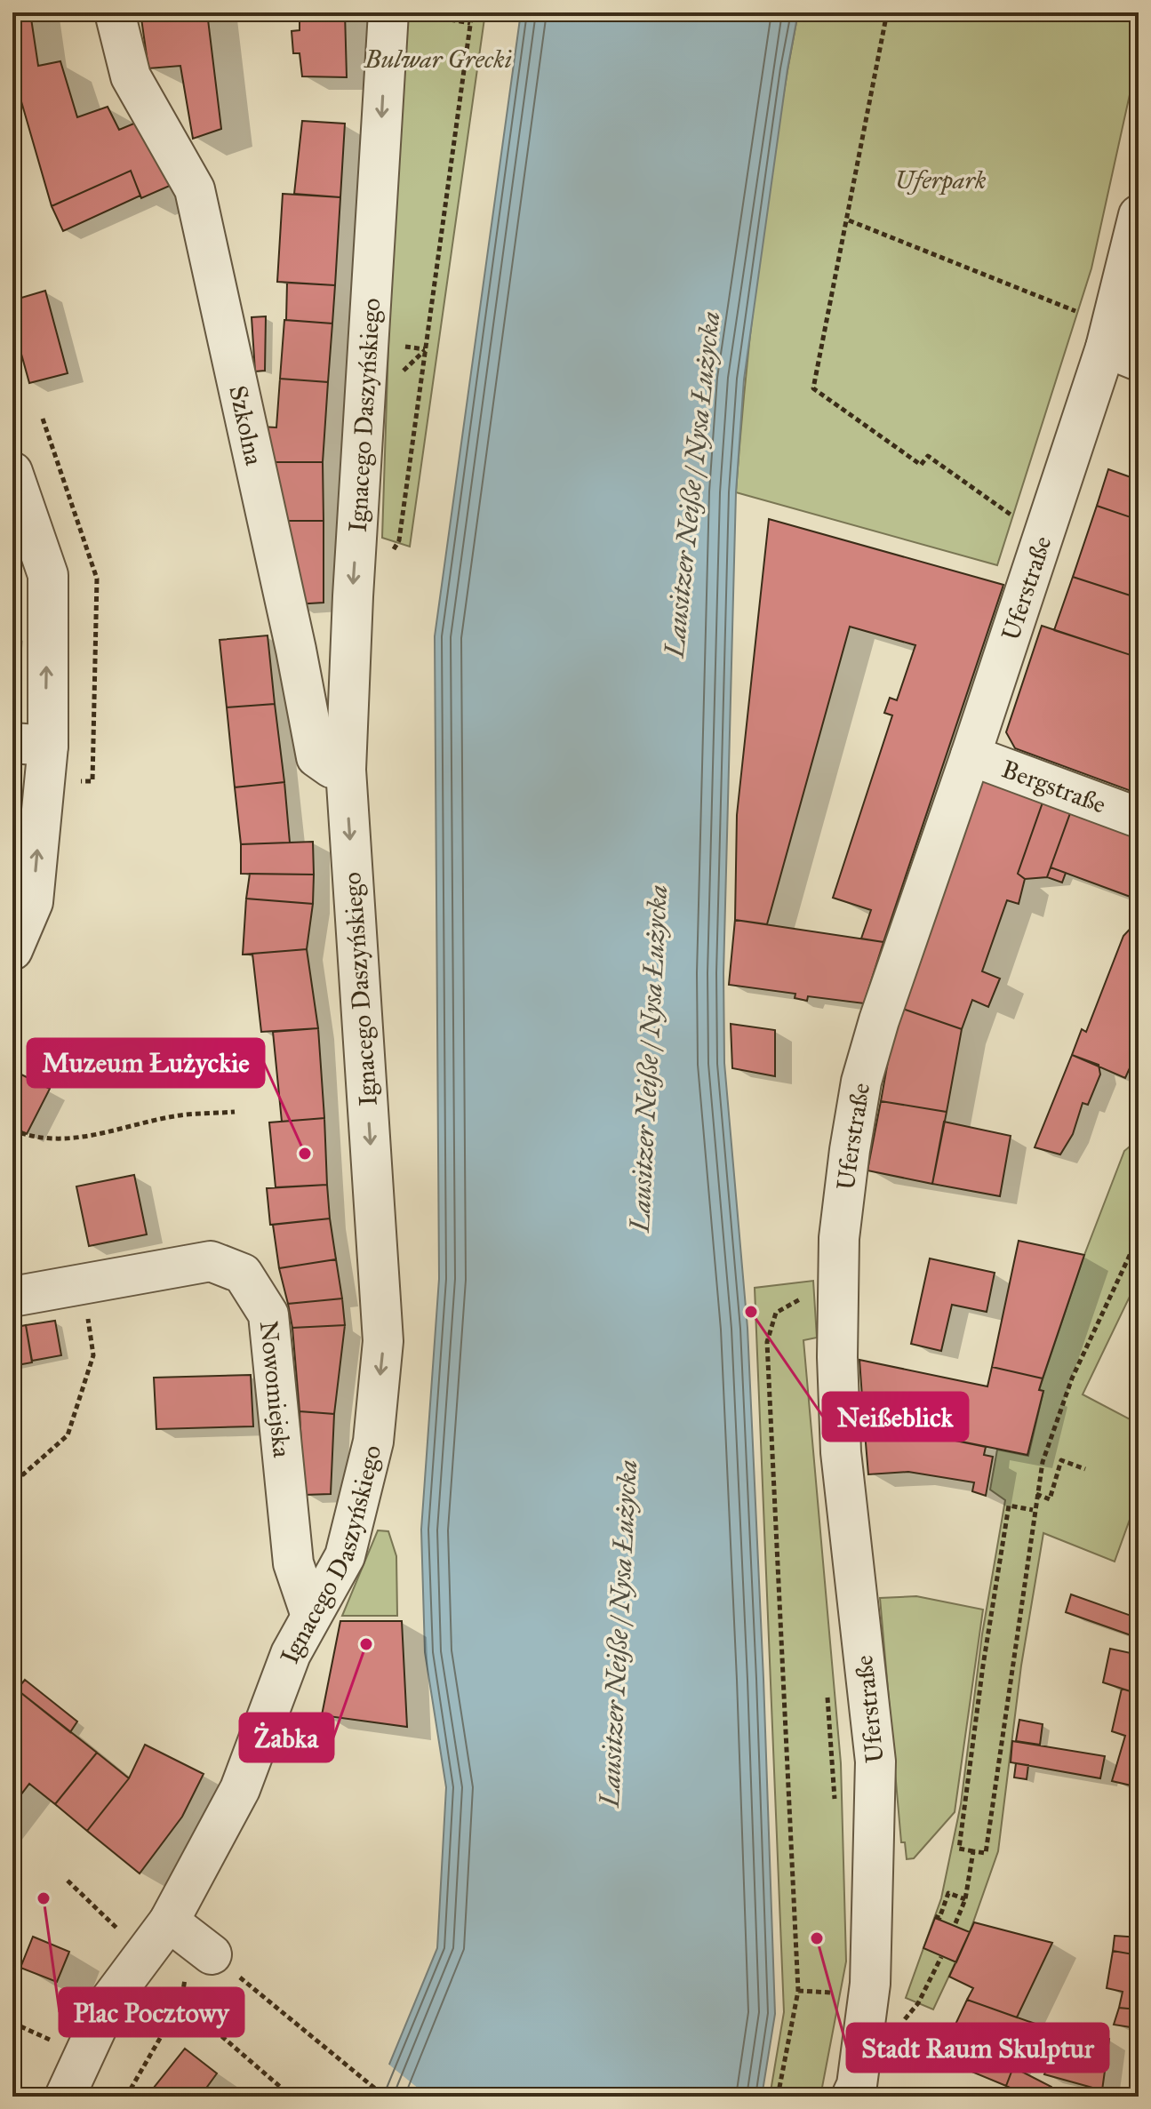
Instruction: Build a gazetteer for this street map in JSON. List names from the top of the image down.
{
  "streets": {
    "street": [
      "Ignacego Daszyńskiego",
      "Szkolna",
      "Uferstraße",
      "Bergstraße",
      "Nowomiejska"
    ]
  },
  "crossings": [
    ["Ignacego Daszyńskiego", "Szkolna"],
    ["Ignacego Daszyńskiego", "Nowomiejska"],
    ["Uferstraße", "Bergstraße"]
  ],
  "one_way": ["Ignacego Daszyńskiego"],
  "water": ["Lausitzer Neiße / Nysa Łużycka"],
  "parks": ["Bulwar Grecki", "Uferpark"],
  "places": [
    "Muzeum Łużyckie",
    "Neißeblick",
    "Żabka",
    "Plac Pocztowy",
    "Stadt Raum Skulptur"
  ]
}
